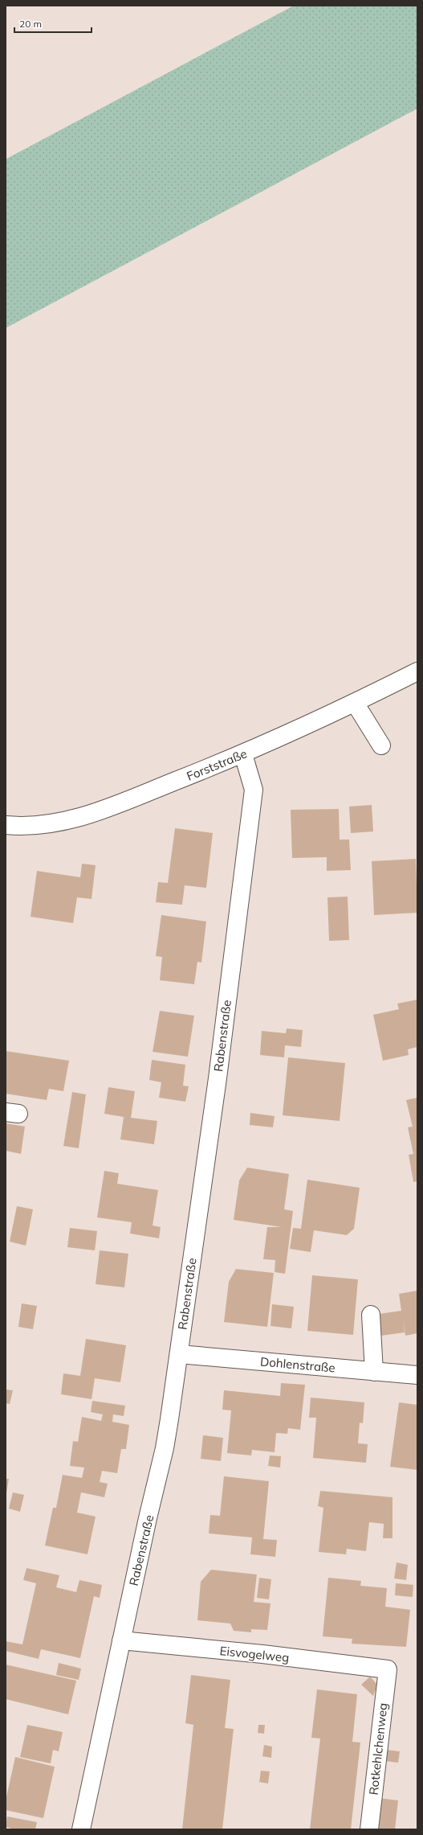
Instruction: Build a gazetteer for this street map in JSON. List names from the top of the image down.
{
  "streets": {
    "street": [
      "Forststraße",
      "Rabenstraße",
      "Dohlenstraße",
      "Eisvogelweg",
      "Rotkehlchenweg"
    ]
  },
  "crossings": [
    ["Forststraße", "Rabenstraße"],
    ["Rabenstraße", "Dohlenstraße"],
    ["Rabenstraße", "Eisvogelweg"],
    ["Eisvogelweg", "Rotkehlchenweg"]
  ],
  "scale_bar": "20 m"
}
